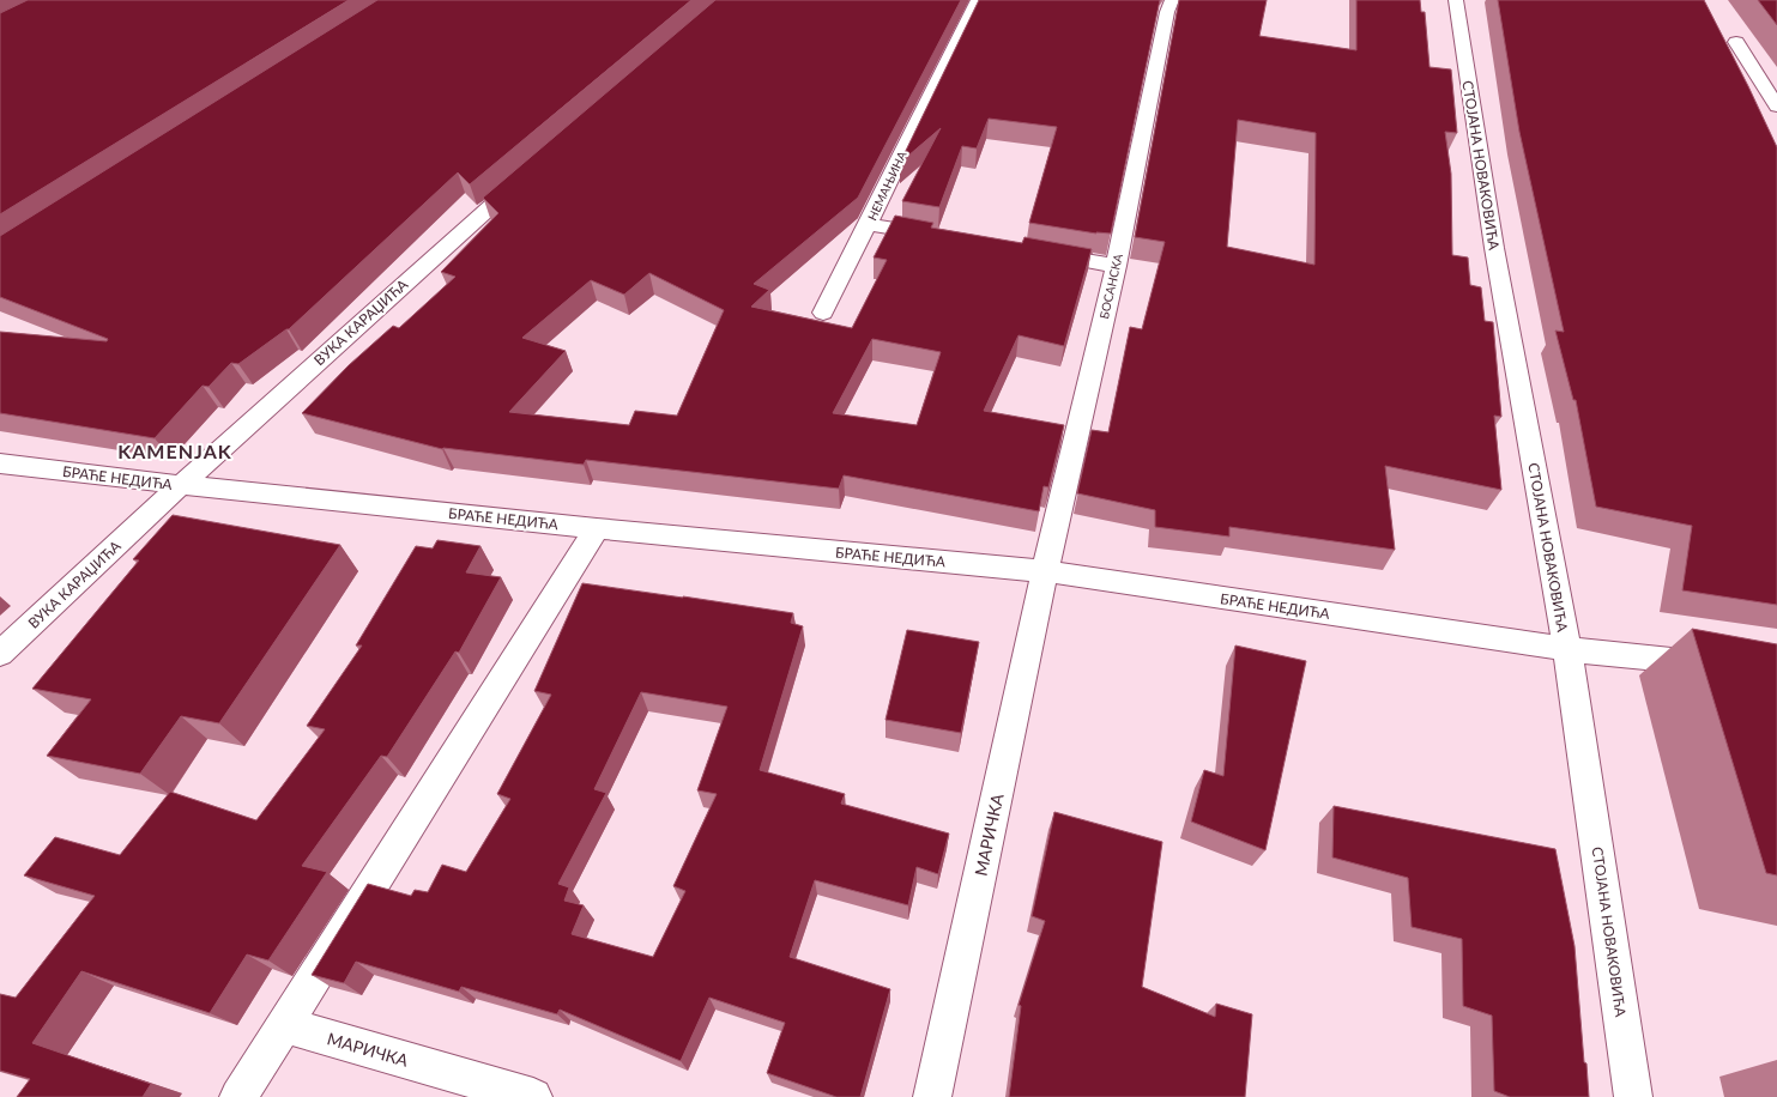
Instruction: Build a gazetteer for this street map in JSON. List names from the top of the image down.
{
  "streets": {
    "street": [
      "СТОЈАНА НОВАКОВИЋА",
      "НЕМАЊИНА",
      "БОСАНСКА",
      "ВУКА КАРАЏИЋА",
      "БРАЋЕ НЕДИЋА",
      "МАРИЧКА"
    ]
  },
  "crossings": [
    ["СТОЈАНА НОВАКОВИЋА", "БРАЋЕ НЕДИЋА"],
    ["БОСАНСКА", "БРАЋЕ НЕДИЋА"],
    ["БОСАНСКА", "МАРИЧКА"],
    ["ВУКА КАРАЏИЋА", "БРАЋЕ НЕДИЋА"],
    ["БРАЋЕ НЕДИЋА", "МАРИЧКА"]
  ],
  "districts": ["KAMENJAK"]
}
